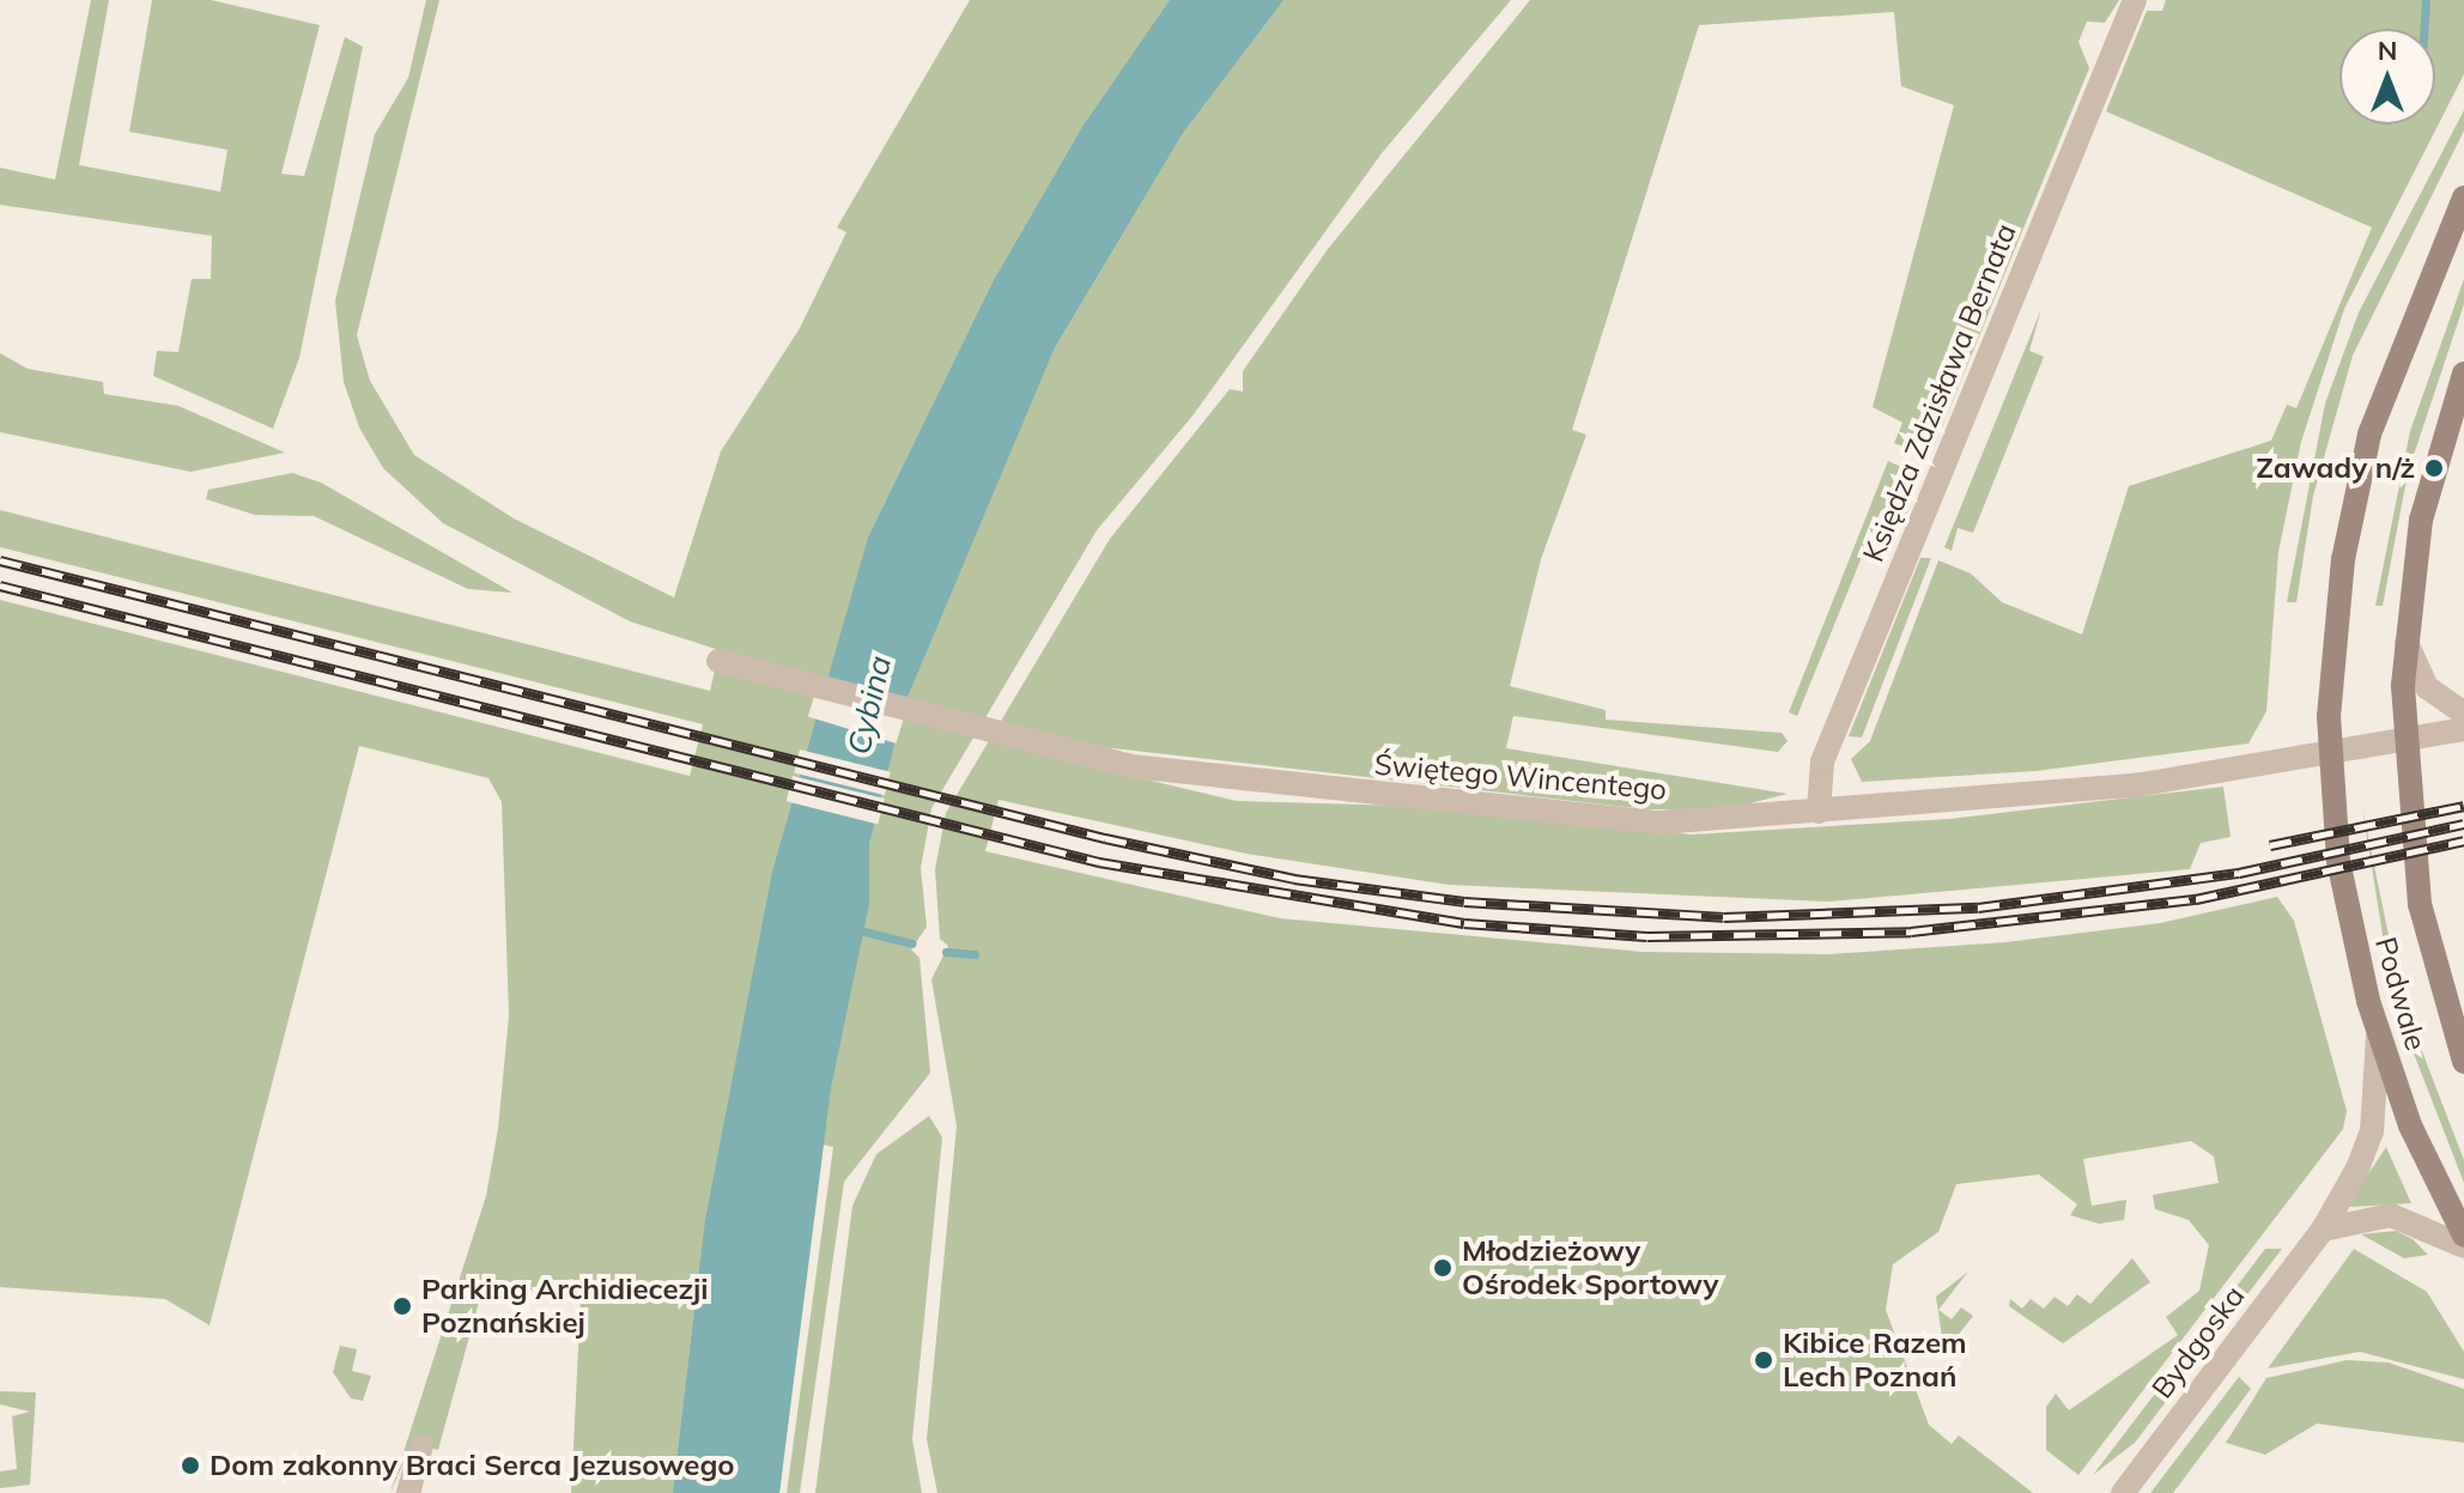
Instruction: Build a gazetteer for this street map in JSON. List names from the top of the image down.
{
  "streets": {
    "main road": ["Podwale"],
    "street": ["Księdza Zdzisława Bernata", "Świętego Wincentego", "Bydgoska"]
  },
  "crossings": [
    ["Księdza Zdzisława Bernata", "Świętego Wincentego"],
    ["Świętego Wincentego", "Podwale"],
    ["Podwale", "Bydgoska"]
  ],
  "water": ["Cybina"],
  "places": [
    "Zawady n/ż",
    "Młodzieżowy Ośrodek Sportowy",
    "Parking Archidiecezji Poznańskiej",
    "Kibice Razem Lech Poznań",
    "Dom zakonny Braci Serca Jezusowego"
  ],
  "north": "top"
}
